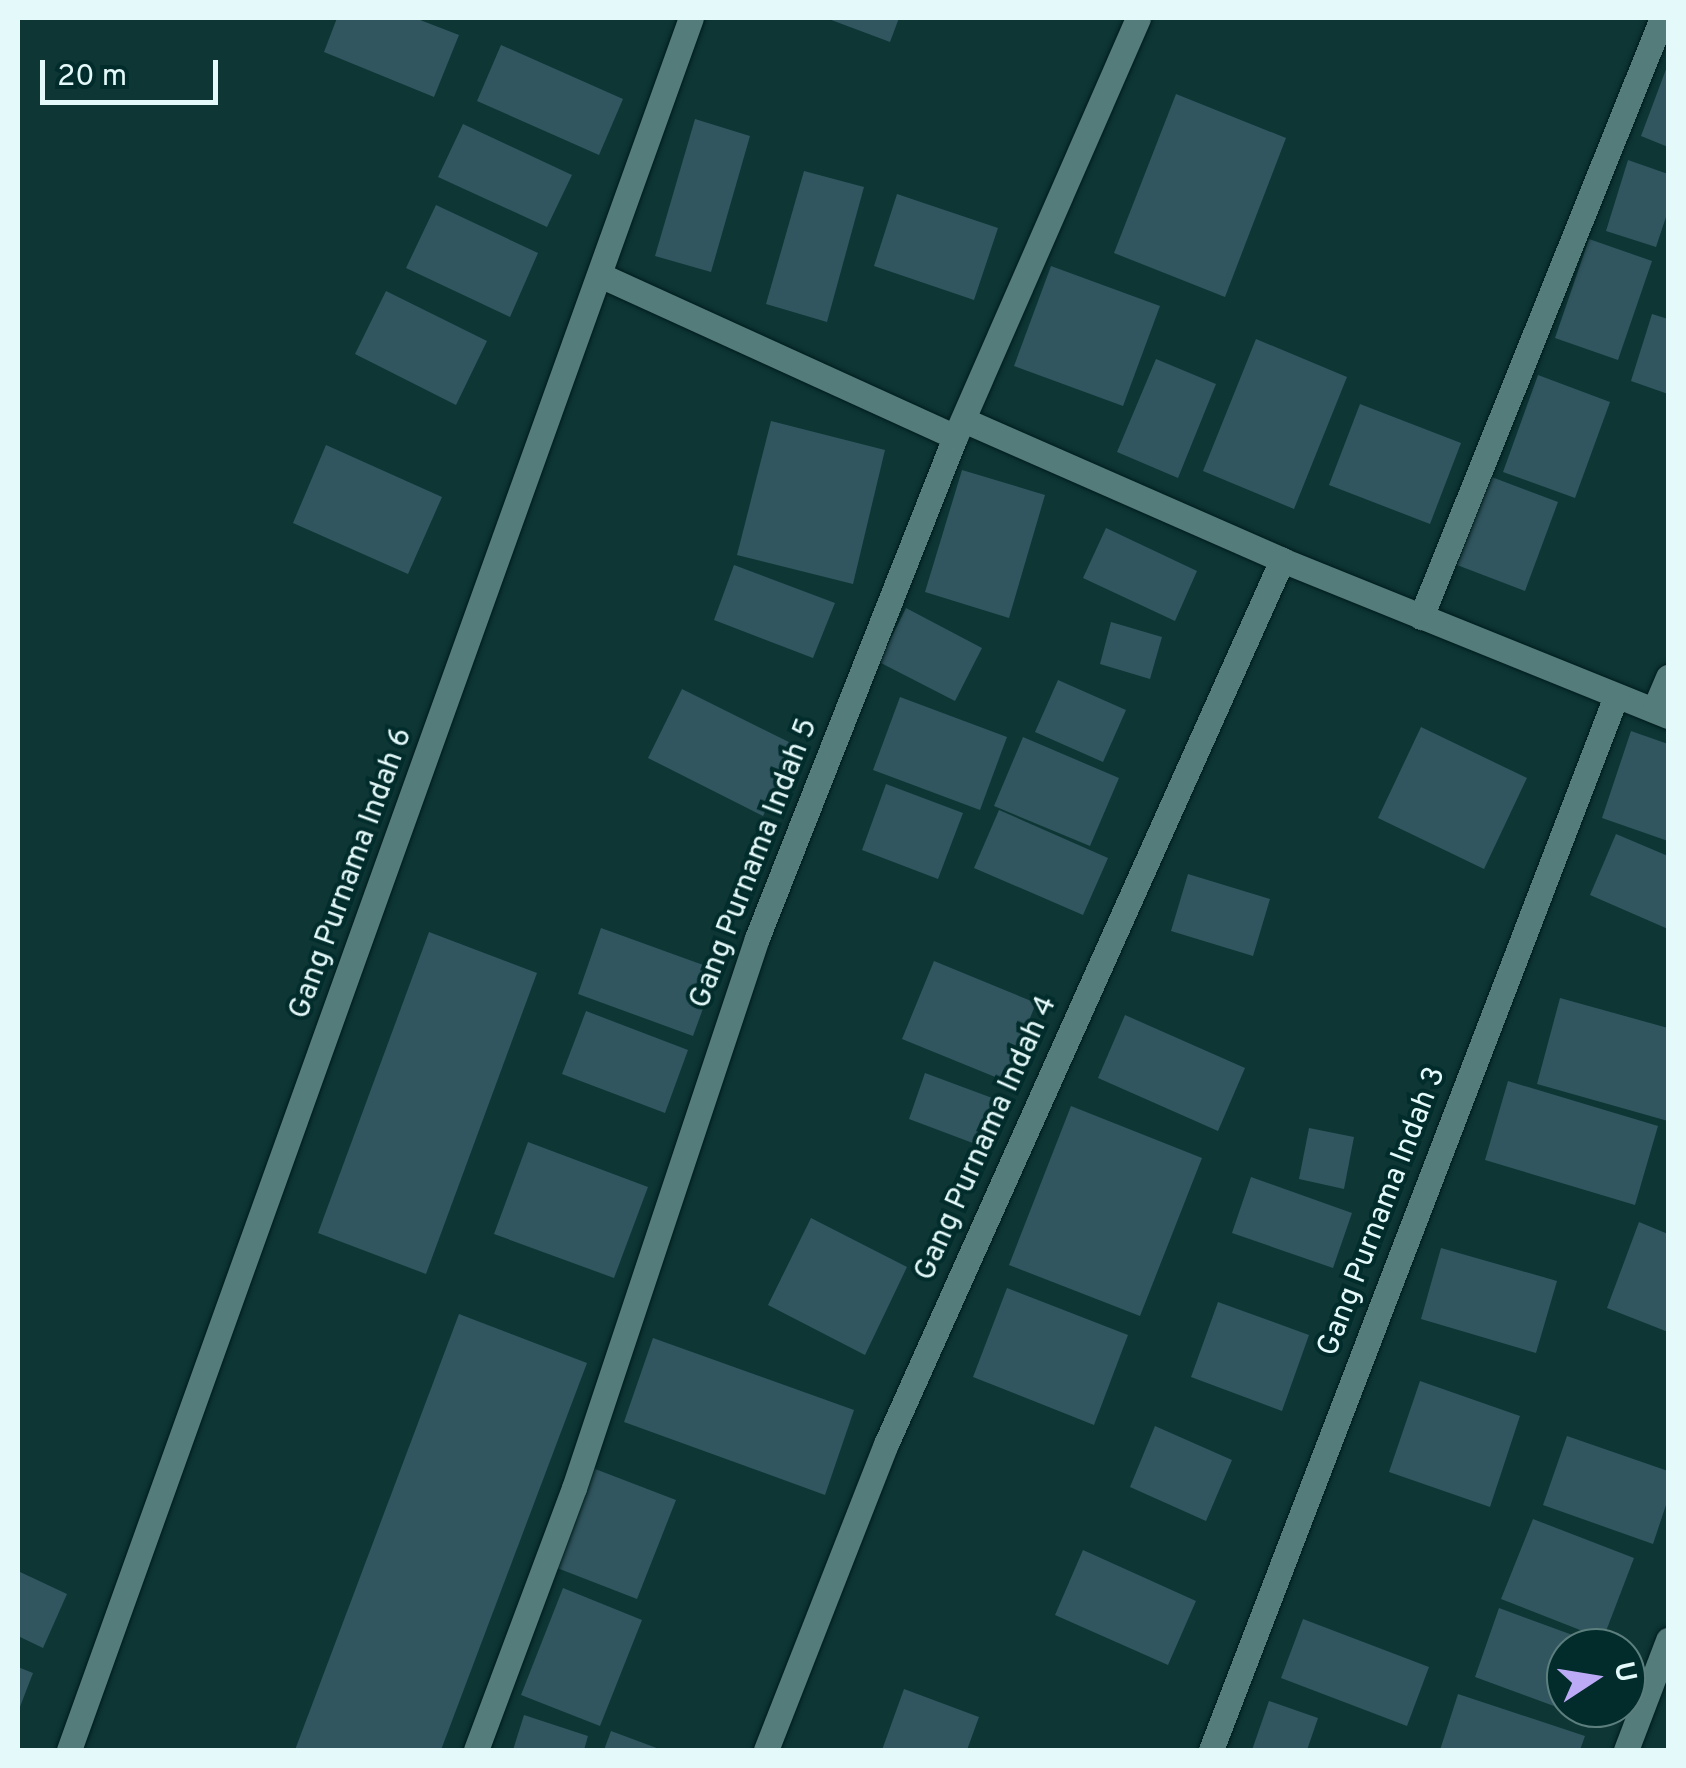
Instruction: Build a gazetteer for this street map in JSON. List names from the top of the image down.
{
  "streets": {
    "street": [
      "Gang Purnama Indah 5",
      "Gang Purnama Indah 6",
      "Gang Purnama Indah 4",
      "Gang Purnama Indah 3"
    ]
  },
  "scale_bar": "20 m",
  "north": "right"
}
